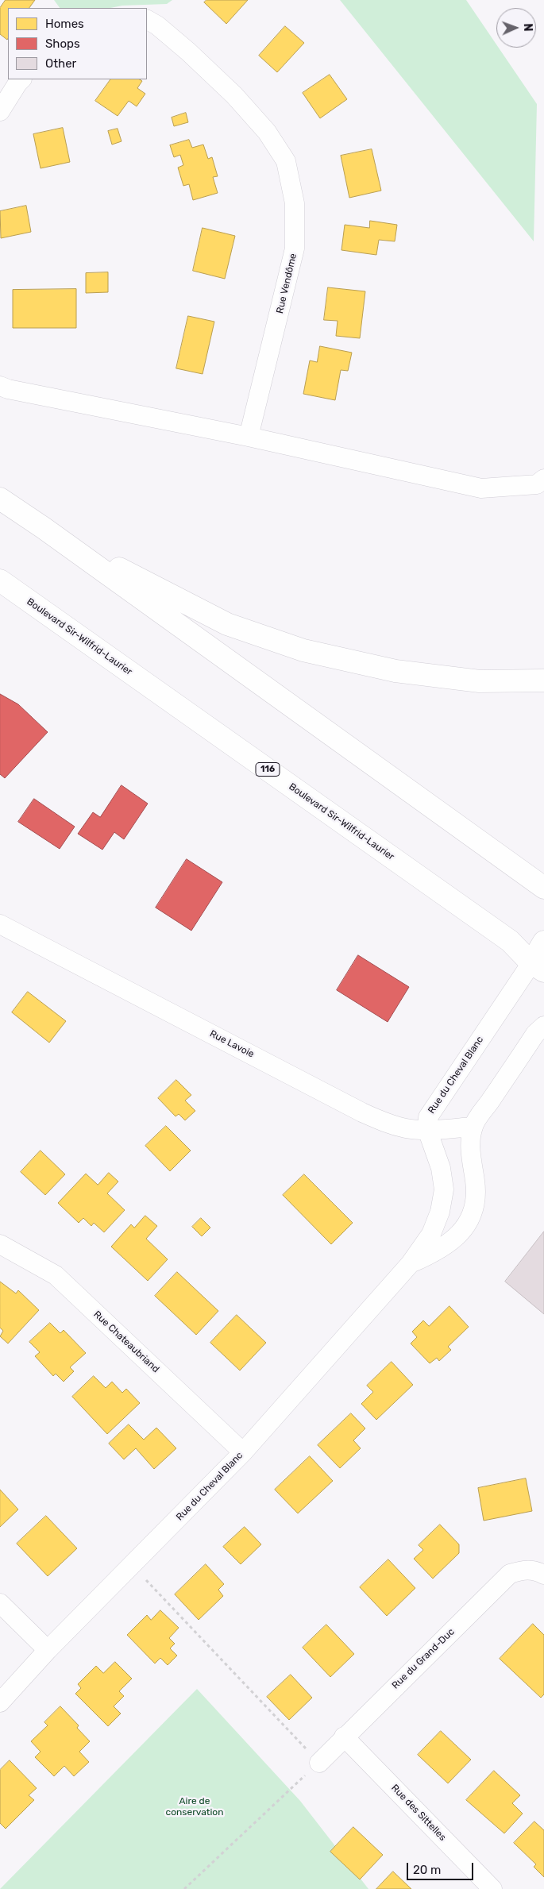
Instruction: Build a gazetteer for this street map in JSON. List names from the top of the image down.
{
  "streets": {
    "main road": ["Boulevard Sir-Wilfrid-Laurier", "116"],
    "street": [
      "Rue Vendôme",
      "Rue Lavoie",
      "Rue du Cheval Blanc",
      "Rue Chateaubriand",
      "Rue du Grand-Duc",
      "Rue des Sittelles"
    ]
  },
  "crossings": [
    ["Boulevard Sir-Wilfrid-Laurier", "Rue du Cheval Blanc"],
    ["Rue Lavoie", "Rue du Cheval Blanc"],
    ["Rue du Cheval Blanc", "Rue Chateaubriand"],
    ["Rue du Grand-Duc", "Rue des Sittelles"]
  ],
  "parks": ["Aire de conservation"],
  "legend": ["Homes", "Shops", "Other"],
  "scale_bar": "20 m",
  "north": "right"
}
